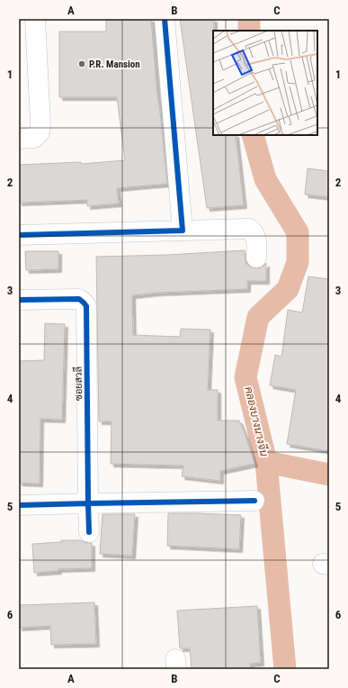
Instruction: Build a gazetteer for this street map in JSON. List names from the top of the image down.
{
  "streets": {
    "street": ["ซอยสวลี"]
  },
  "water": ["คลองบางนางจีน"],
  "places": ["P.R. Mansion"],
  "grid": {
    "columns": ["A", "B", "C"],
    "rows": [
      "1",
      "2",
      "3",
      "4",
      "5",
      "6"
    ]
  }
}
